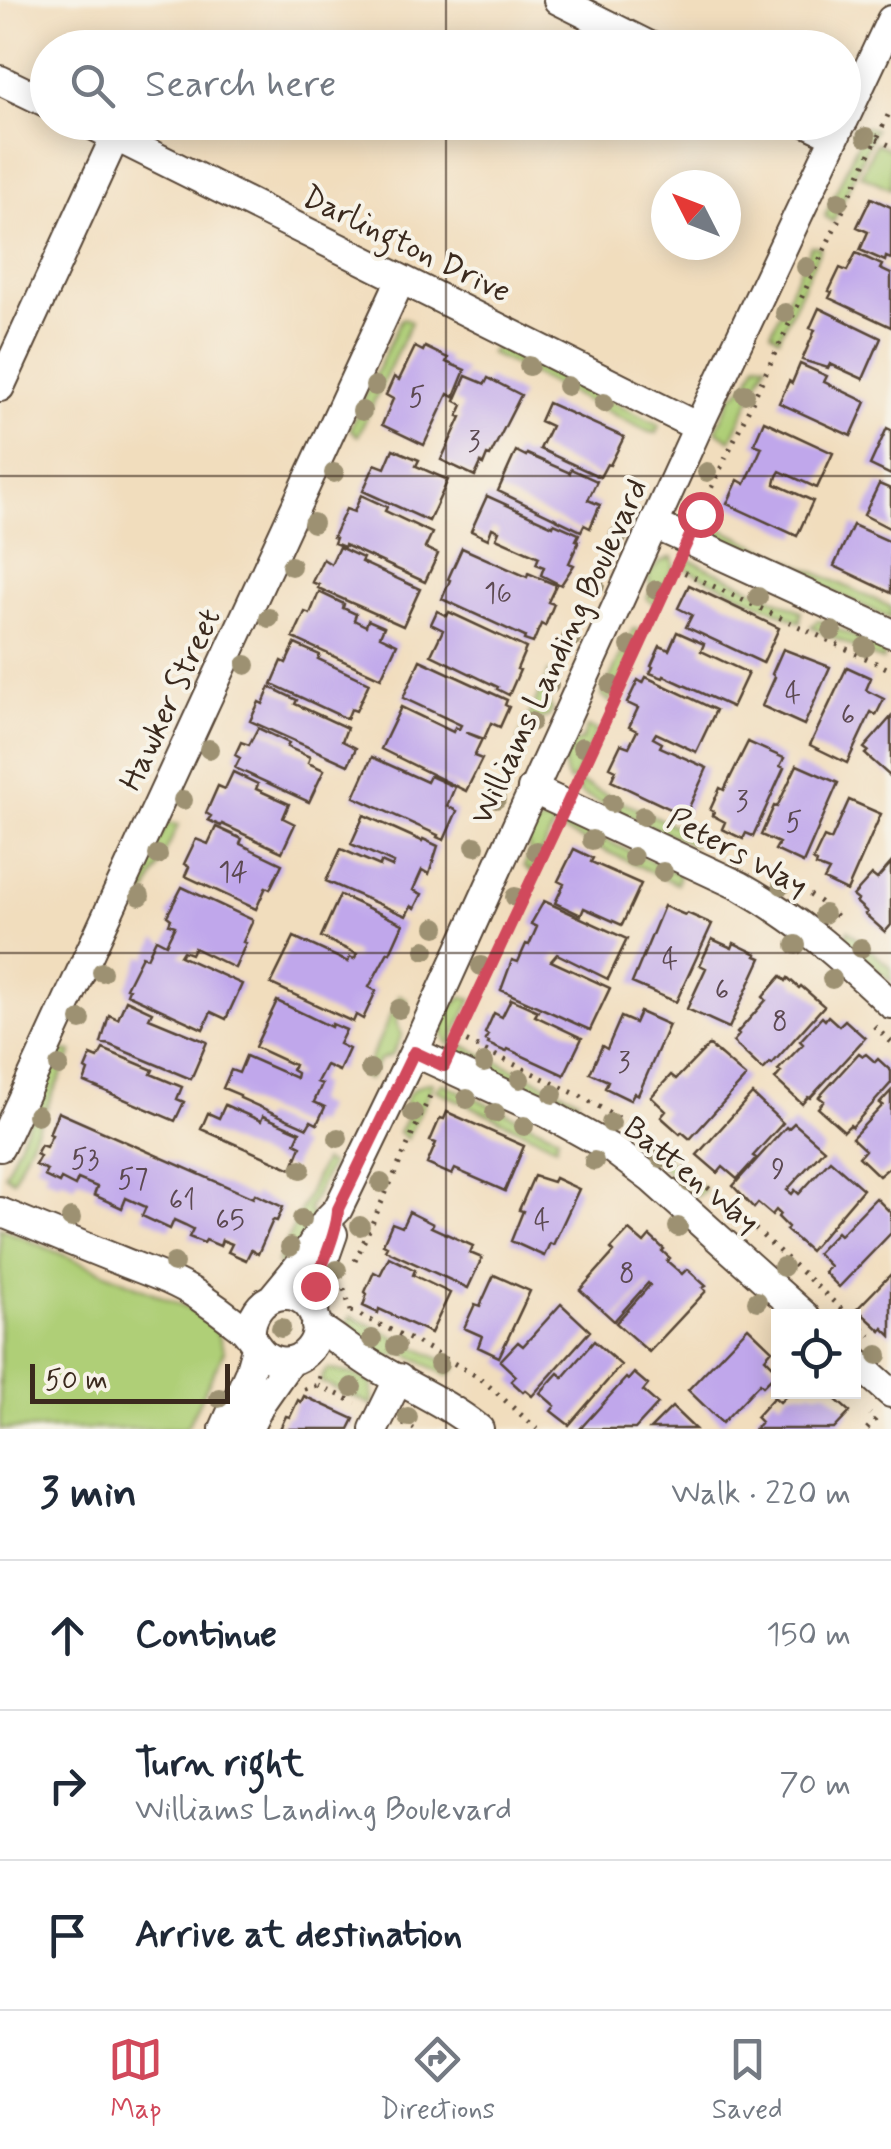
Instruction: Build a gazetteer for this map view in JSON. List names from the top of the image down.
{
  "streets": {
    "street": [
      "Darlington Drive",
      "Williams Landing Boulevard",
      "Hawker Street",
      "Peters Way",
      "Batten Way"
    ]
  },
  "crossings": [
    ["Darlington Drive", "Williams Landing Boulevard"],
    ["Darlington Drive", "Hawker Street"],
    ["Williams Landing Boulevard", "Peters Way"],
    ["Williams Landing Boulevard", "Batten Way"]
  ],
  "house_numbers": [
    "5",
    "3",
    "16",
    "4",
    "6",
    "3",
    "5",
    "14",
    "4",
    "6",
    "8",
    "3",
    "53",
    "9",
    "57",
    "61",
    "65",
    "4",
    "8"
  ],
  "scale_bar": "50 m",
  "north": "top left",
  "page": {
    "search": "Search here",
    "scale": "50 m",
    "heading": ["3 min", "Walk · 220 m"],
    "list": [
      ["Continue", "150 m"],
      ["Turn right", "Williams Landing Boulevard", "70 m"],
      "Arrive at destination"
    ],
    "nav": ["Map", "Directions", "Saved"]
  }
}
